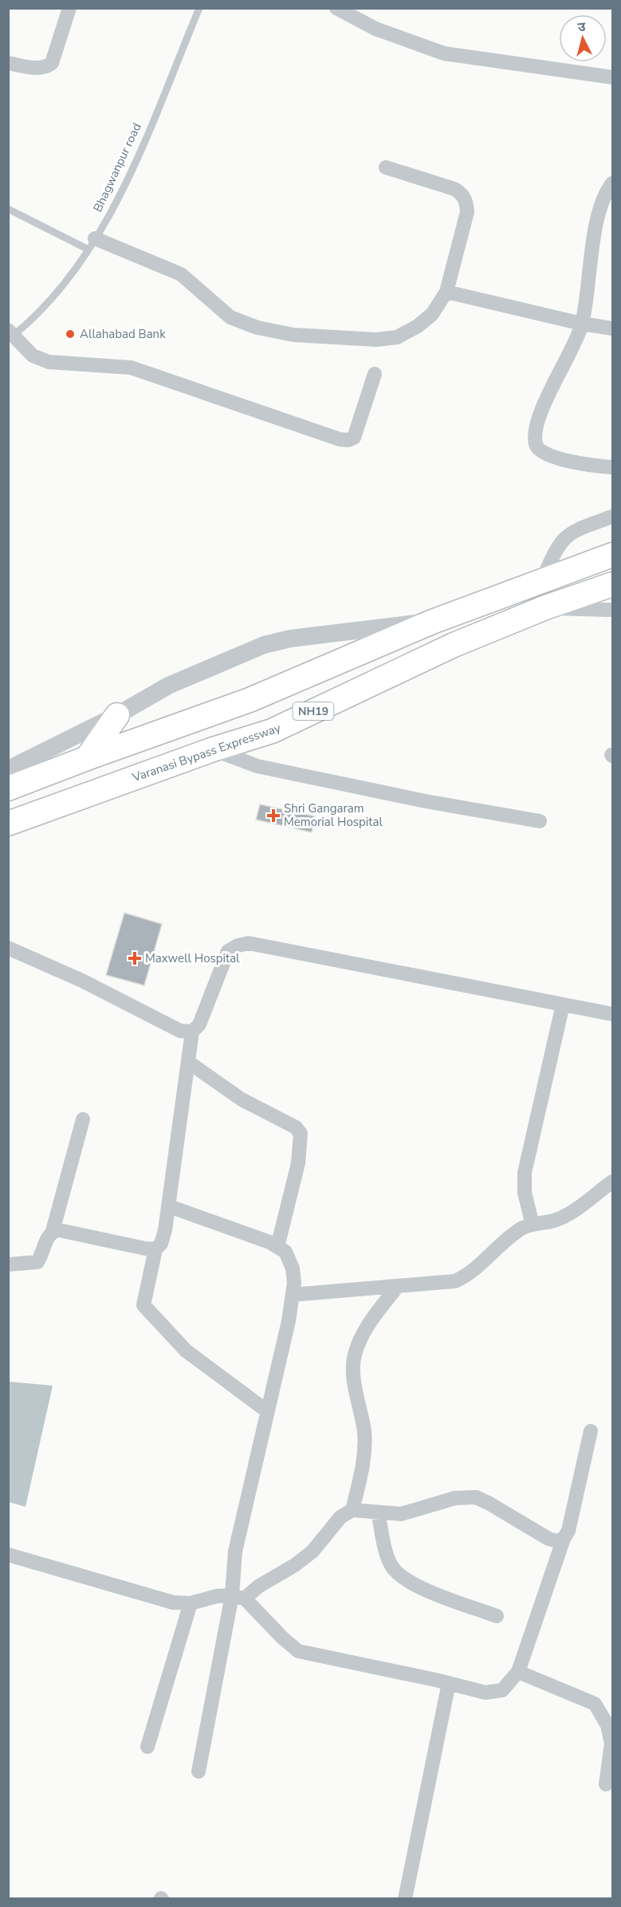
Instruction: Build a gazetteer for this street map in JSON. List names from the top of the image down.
{
  "streets": {
    "highway": ["NH19", "Varanasi Bypass Expressway"],
    "lane": ["Bhagwanpur road"]
  },
  "places": {
    "other": ["Allahabad Bank"],
    "health": ["Shri Gangaram Memorial Hospital", "Maxwell Hospital"]
  },
  "north": "top"
}
